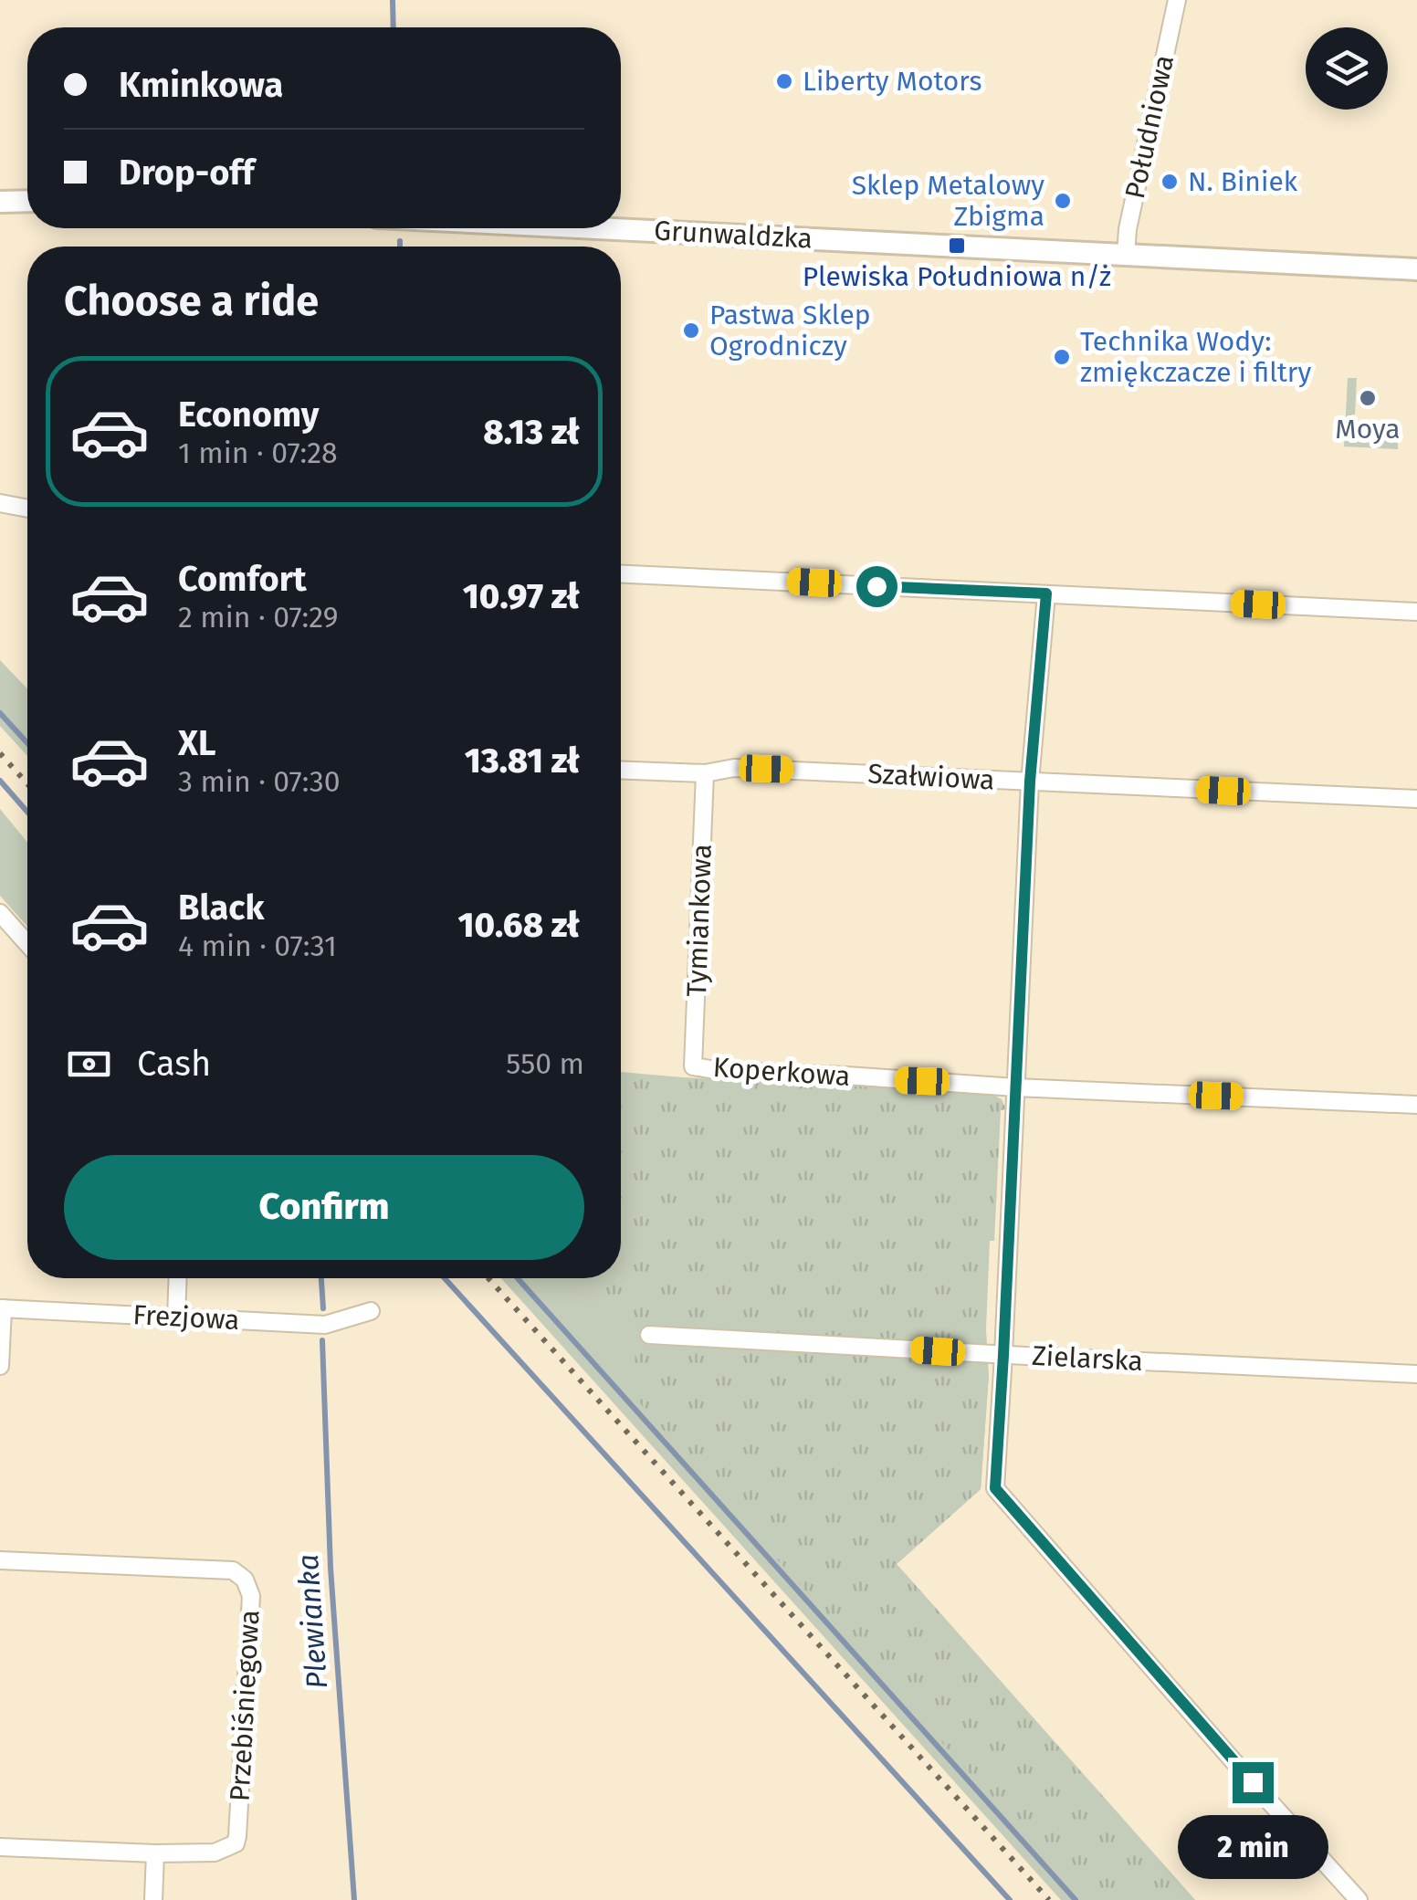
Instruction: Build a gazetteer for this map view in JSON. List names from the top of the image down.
{
  "streets": {
    "street": [
      "Południowa",
      "Grunwaldzka",
      "Szałwiowa",
      "Tymiankowa",
      "Koperkowa",
      "Frezjowa",
      "Zielarska",
      "Przebiśniegowa"
    ]
  },
  "crossings": [
    ["Południowa", "Grunwaldzka"],
    ["Szałwiowa", "Tymiankowa"],
    ["Tymiankowa", "Koperkowa"]
  ],
  "water": ["Plewianka"],
  "places": {
    "other": [
      "Liberty Motors",
      "N. Biniek",
      "Sklep Metalowy Zbigma",
      "Pastwa Sklep Ogrodniczy",
      "Technika Wody: zmiękczacze i filtry",
      "Moya"
    ],
    "transit": ["Plewiska Południowa n/ż"]
  },
  "page": {
    "banner": ["Kminkowa", "Drop-off"],
    "heading": "Choose a ride",
    "list": [
      {
        "name": "Economy",
        "note": "1 min · 07:28",
        "value": "8.13 zł"
      },
      {
        "name": "Comfort",
        "note": "2 min · 07:29",
        "value": "10.97 zł"
      },
      {
        "name": "XL",
        "note": "3 min · 07:30",
        "value": "13.81 zł"
      },
      {
        "name": "Black",
        "note": "4 min · 07:31",
        "value": "10.68 zł"
      }
    ],
    "pay": ["Cash", "550 m"],
    "buttons": "Confirm",
    "bubble": "2 min"
  }
}
